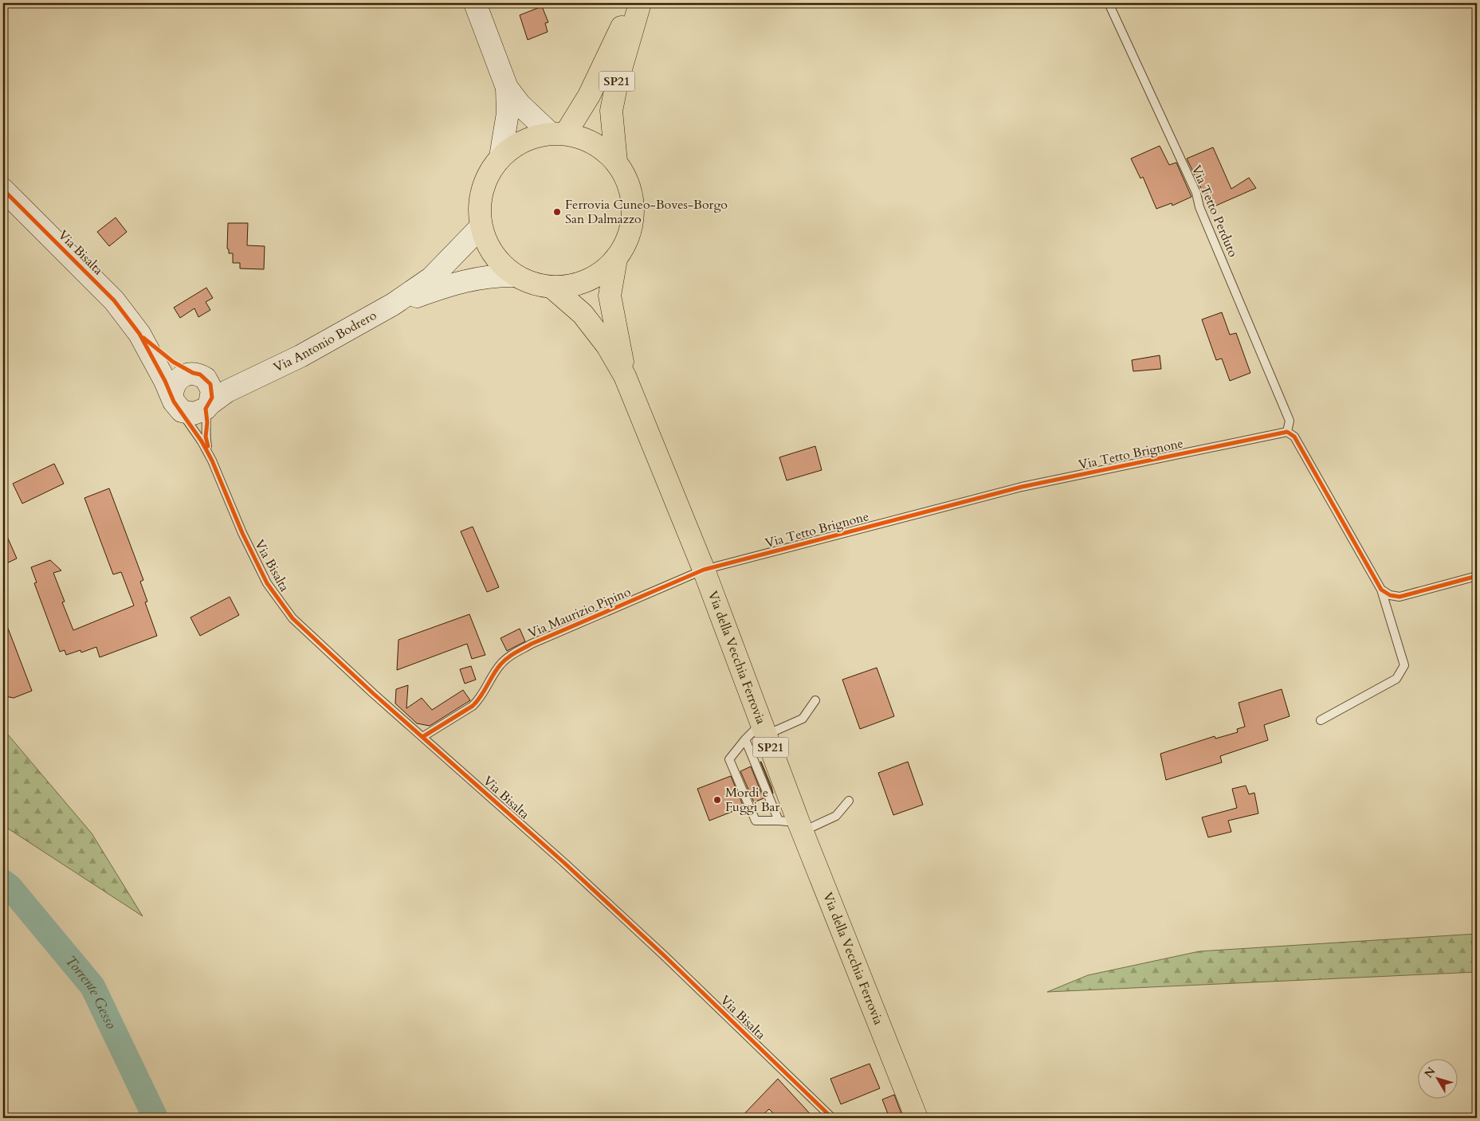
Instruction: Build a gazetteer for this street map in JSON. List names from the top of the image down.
{
  "streets": {
    "main road": [
      "SP21",
      "Via Bisalta",
      "Via Antonio Bodrero",
      "Via della Vecchia Ferrovia"
    ],
    "lane": ["Via Tetto Perduto", "Via Tetto Brignone", "Via Maurizio Pipino"]
  },
  "crossings": [
    ["Via Tetto Perduto", "Via Tetto Brignone"],
    ["Via Bisalta", "Via Antonio Bodrero"],
    ["Via Bisalta", "Via Maurizio Pipino"],
    ["Via Tetto Brignone", "Via Maurizio Pipino"],
    ["Via Tetto Brignone", "Via della Vecchia Ferrovia"],
    ["Via Maurizio Pipino", "Via della Vecchia Ferrovia"]
  ],
  "water": ["Torrente Gesso"],
  "places": ["Ferrovia Cuneo-Boves-Borgo San Dalmazzo", "Mordi e Fuggi Bar"],
  "north": "top left"
}
